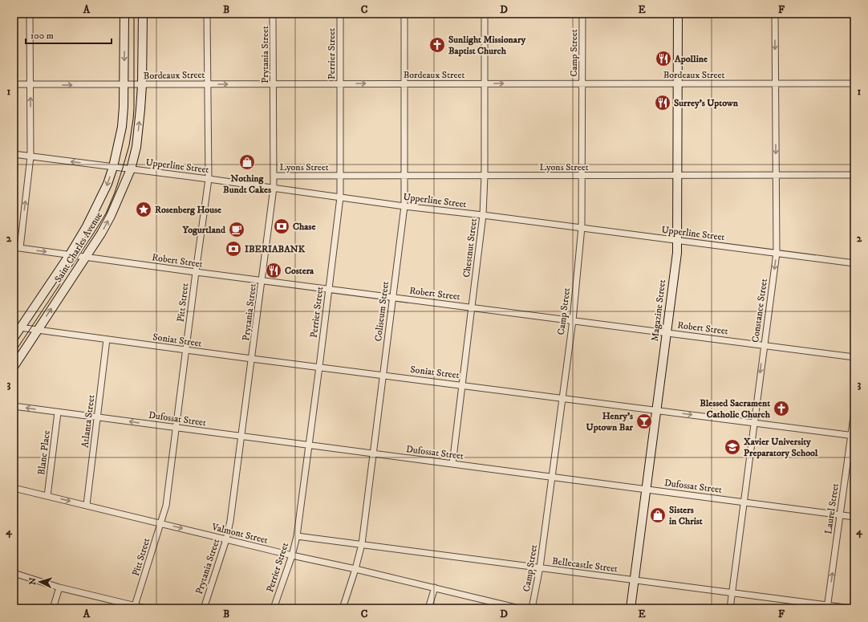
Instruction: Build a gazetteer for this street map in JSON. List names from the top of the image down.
{
  "streets": {
    "main road": ["Saint Charles Avenue", "Magazine Street"],
    "street": [
      "Camp Street",
      "Perrier Street",
      "Prytania Street",
      "Bordeaux Street",
      "Upperline Street",
      "Lyons Street",
      "Chestnut Street",
      "Robert Street",
      "Pitt Street",
      "Constance Street",
      "Coliseum Street",
      "Soniat Street",
      "Dufossat Street",
      "Atlanta Street",
      "Blanc Place",
      "Laurel Street",
      "Valmont Street",
      "Bellecastle Street"
    ]
  },
  "crossings": [
    ["Camp Street", "Bordeaux Street"],
    ["Camp Street", "Upperline Street"],
    ["Camp Street", "Lyons Street"],
    ["Camp Street", "Robert Street"],
    ["Camp Street", "Soniat Street"],
    ["Camp Street", "Dufossat Street"],
    ["Camp Street", "Bellecastle Street"],
    ["Perrier Street", "Bordeaux Street"],
    ["Perrier Street", "Upperline Street"],
    ["Perrier Street", "Lyons Street"],
    ["Perrier Street", "Robert Street"],
    ["Perrier Street", "Soniat Street"],
    ["Perrier Street", "Dufossat Street"],
    ["Perrier Street", "Valmont Street"],
    ["Perrier Street", "Bellecastle Street"],
    ["Prytania Street", "Bordeaux Street"],
    ["Prytania Street", "Upperline Street"],
    ["Prytania Street", "Lyons Street"],
    ["Prytania Street", "Robert Street"],
    ["Prytania Street", "Soniat Street"],
    ["Prytania Street", "Dufossat Street"],
    ["Prytania Street", "Valmont Street"],
    ["Bordeaux Street", "Saint Charles Avenue"],
    ["Bordeaux Street", "Chestnut Street"],
    ["Bordeaux Street", "Pitt Street"],
    ["Bordeaux Street", "Magazine Street"],
    ["Bordeaux Street", "Constance Street"],
    ["Bordeaux Street", "Coliseum Street"],
    ["Upperline Street", "Saint Charles Avenue"],
    ["Upperline Street", "Chestnut Street"],
    ["Upperline Street", "Pitt Street"],
    ["Upperline Street", "Magazine Street"],
    ["Upperline Street", "Constance Street"],
    ["Upperline Street", "Coliseum Street"],
    ["Lyons Street", "Chestnut Street"],
    ["Lyons Street", "Magazine Street"],
    ["Lyons Street", "Constance Street"],
    ["Lyons Street", "Coliseum Street"],
    ["Saint Charles Avenue", "Robert Street"],
    ["Saint Charles Avenue", "Soniat Street"],
    ["Chestnut Street", "Robert Street"],
    ["Chestnut Street", "Soniat Street"],
    ["Chestnut Street", "Dufossat Street"],
    ["Robert Street", "Pitt Street"],
    ["Robert Street", "Magazine Street"],
    ["Robert Street", "Constance Street"],
    ["Robert Street", "Coliseum Street"],
    ["Pitt Street", "Soniat Street"],
    ["Pitt Street", "Dufossat Street"],
    ["Pitt Street", "Valmont Street"],
    ["Magazine Street", "Soniat Street"],
    ["Magazine Street", "Dufossat Street"],
    ["Magazine Street", "Bellecastle Street"],
    ["Constance Street", "Soniat Street"],
    ["Constance Street", "Dufossat Street"],
    ["Constance Street", "Bellecastle Street"],
    ["Coliseum Street", "Soniat Street"],
    ["Coliseum Street", "Dufossat Street"],
    ["Coliseum Street", "Valmont Street"],
    ["Coliseum Street", "Bellecastle Street"],
    ["Soniat Street", "Atlanta Street"],
    ["Soniat Street", "Laurel Street"],
    ["Dufossat Street", "Atlanta Street"],
    ["Dufossat Street", "Blanc Place"],
    ["Dufossat Street", "Laurel Street"],
    ["Atlanta Street", "Valmont Street"],
    ["Blanc Place", "Valmont Street"],
    ["Laurel Street", "Bellecastle Street"]
  ],
  "one_way": ["Bordeaux Street", "Constance Street", "Laurel Street"],
  "places": {
    "church": ["Sunlight Missionary Baptist Church", "Blessed Sacrament Catholic Church"],
    "restaurant": ["Apolline", "Surrey's Uptown", "Costera"],
    "shop": ["Nothing Bundt Cakes", "Sisters in Christ"],
    "place": ["Rosenberg House"],
    "bank": ["Chase", "IBERIABANK"],
    "cafe": ["Yogurtland"],
    "bar": ["Henry's Uptown Bar"],
    "school or university": ["Xavier University Preparatory School"]
  },
  "scale_bar": "100 m",
  "north": "left",
  "grid": {
    "columns": [
      "A",
      "B",
      "C",
      "D",
      "E",
      "F"
    ],
    "rows": [
      "1",
      "2",
      "3",
      "4"
    ]
  }
}
